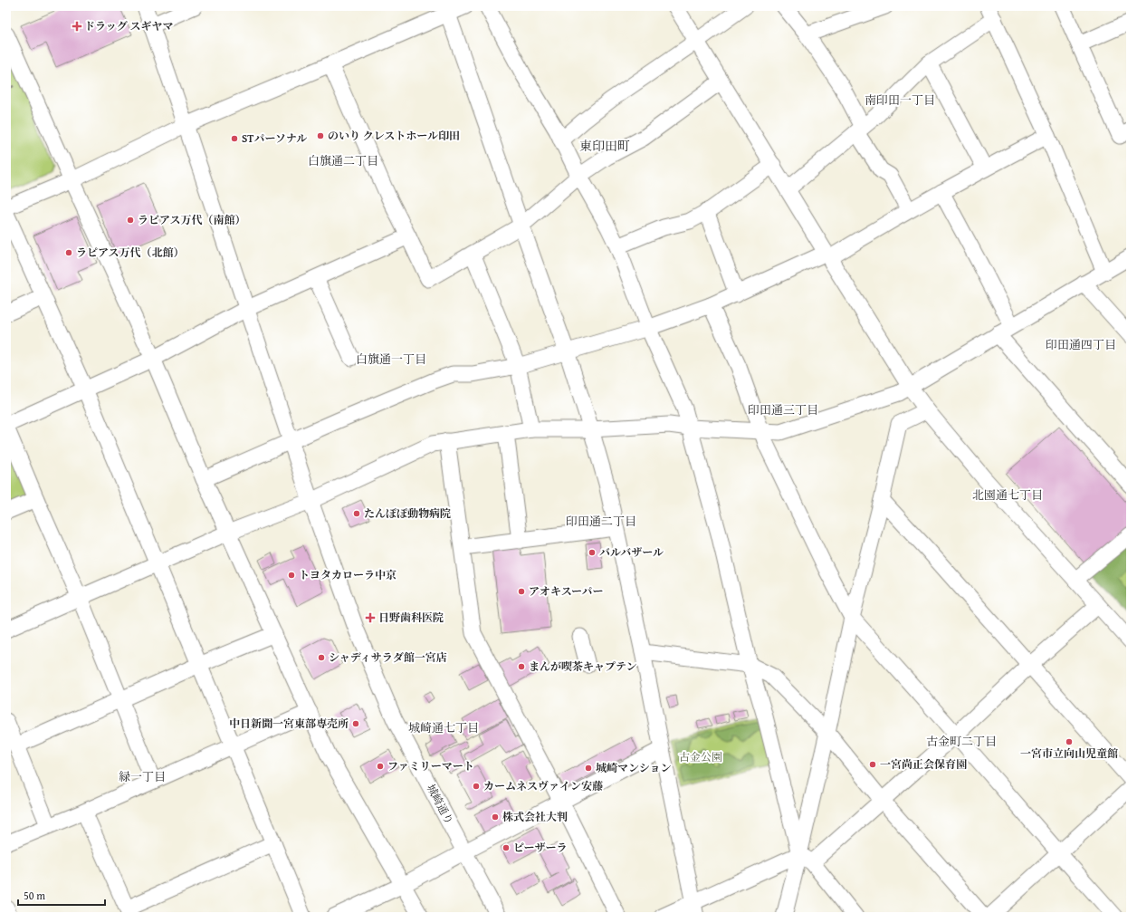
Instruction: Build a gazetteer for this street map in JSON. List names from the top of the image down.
{
  "streets": {
    "street": ["城崎通り"]
  },
  "districts": [
    "南印田一丁目",
    "東印田町",
    "白旗通二丁目",
    "印田通四丁目",
    "白旗通一丁目",
    "印田通三丁目",
    "北園通七丁目",
    "印田通二丁目",
    "城崎通七丁目",
    "古金町二丁目",
    "緑一丁目"
  ],
  "parks": ["古金公園"],
  "places": {
    "health": ["ドラッグ スギヤマ", "日野歯科医院"],
    "other": [
      "のいり クレストホール印田",
      "STパーソナル",
      "ラピアス万代（南館）",
      "ラピアス万代（北館）",
      "たんぽぽ動物病院",
      "バルバザール",
      "トヨタカローラ中京",
      "アオキスーパー",
      "シャディサラダ館一宮店",
      "まんが喫茶キャプテン",
      "中日新聞一宮東部専売所",
      "一宮市立向山児童館",
      "一宮尚正会保育園",
      "ファミリーマート",
      "城崎マンション",
      "カームネスヴァイン安藤",
      "株式会社大判",
      "ピーザーラ"
    ]
  },
  "scale_bar": "50 m"
}
